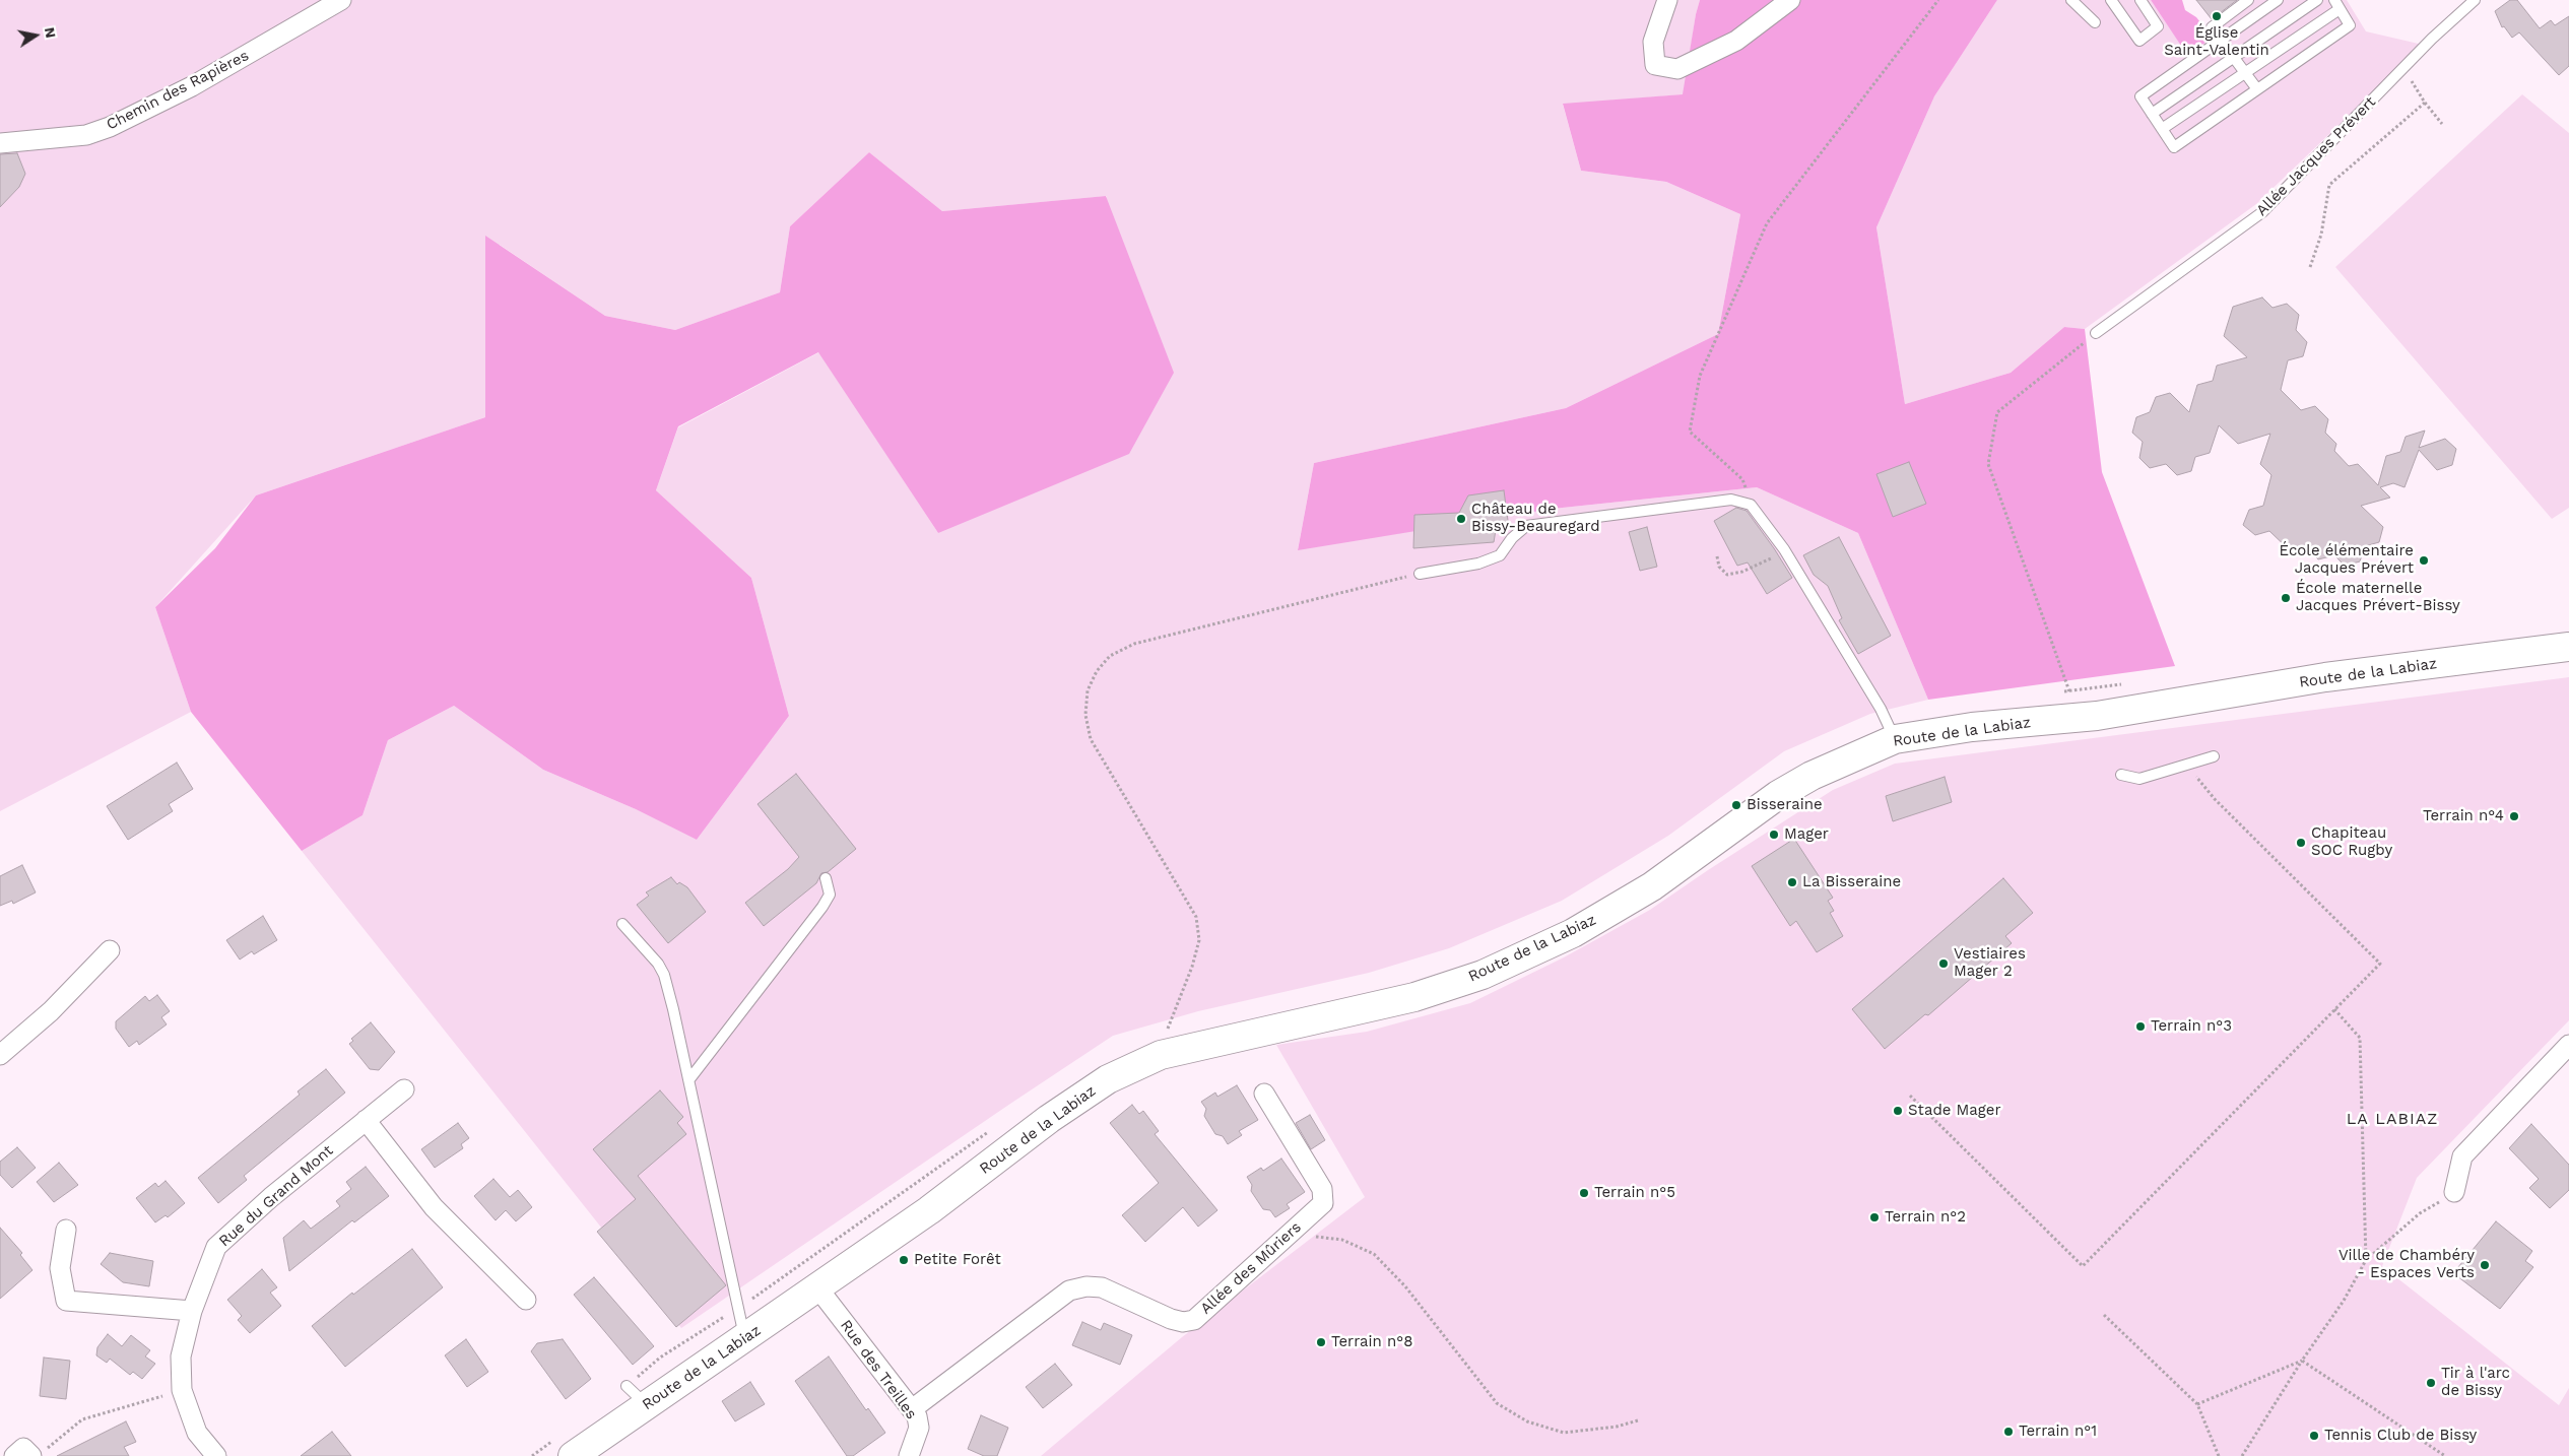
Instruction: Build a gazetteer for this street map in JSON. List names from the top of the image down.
{
  "streets": {
    "main road": ["Route de la Labiaz"],
    "street": [
      "Chemin des Rapières",
      "Rue du Grand Mont",
      "Allée des Mûriers",
      "Rue des Treilles"
    ],
    "lane": ["Allée Jacques Prévert"]
  },
  "crossings": [
    ["Route de la Labiaz", "Rue des Treilles"],
    ["Allée des Mûriers", "Rue des Treilles"]
  ],
  "districts": ["LA LABIAZ"],
  "places": [
    "Église Saint-Valentin",
    "Château de Bissy-Beauregard",
    "École élémentaire Jacques Prévert",
    "École maternelle Jacques Prévert-Bissy",
    "Bisseraine",
    "Terrain n°4",
    "Mager",
    "Chapiteau SOC Rugby",
    "La Bisseraine",
    "Vestiaires Mager 2",
    "Terrain n°3",
    "Stade Mager",
    "Terrain n°5",
    "Terrain n°2",
    "Petite Forêt",
    "Ville de Chambéry - Espaces Verts",
    "Terrain n°8",
    "Tir à l'arc de Bissy",
    "Terrain n°1",
    "Tennis Club de Bissy"
  ],
  "north": "right"
}
